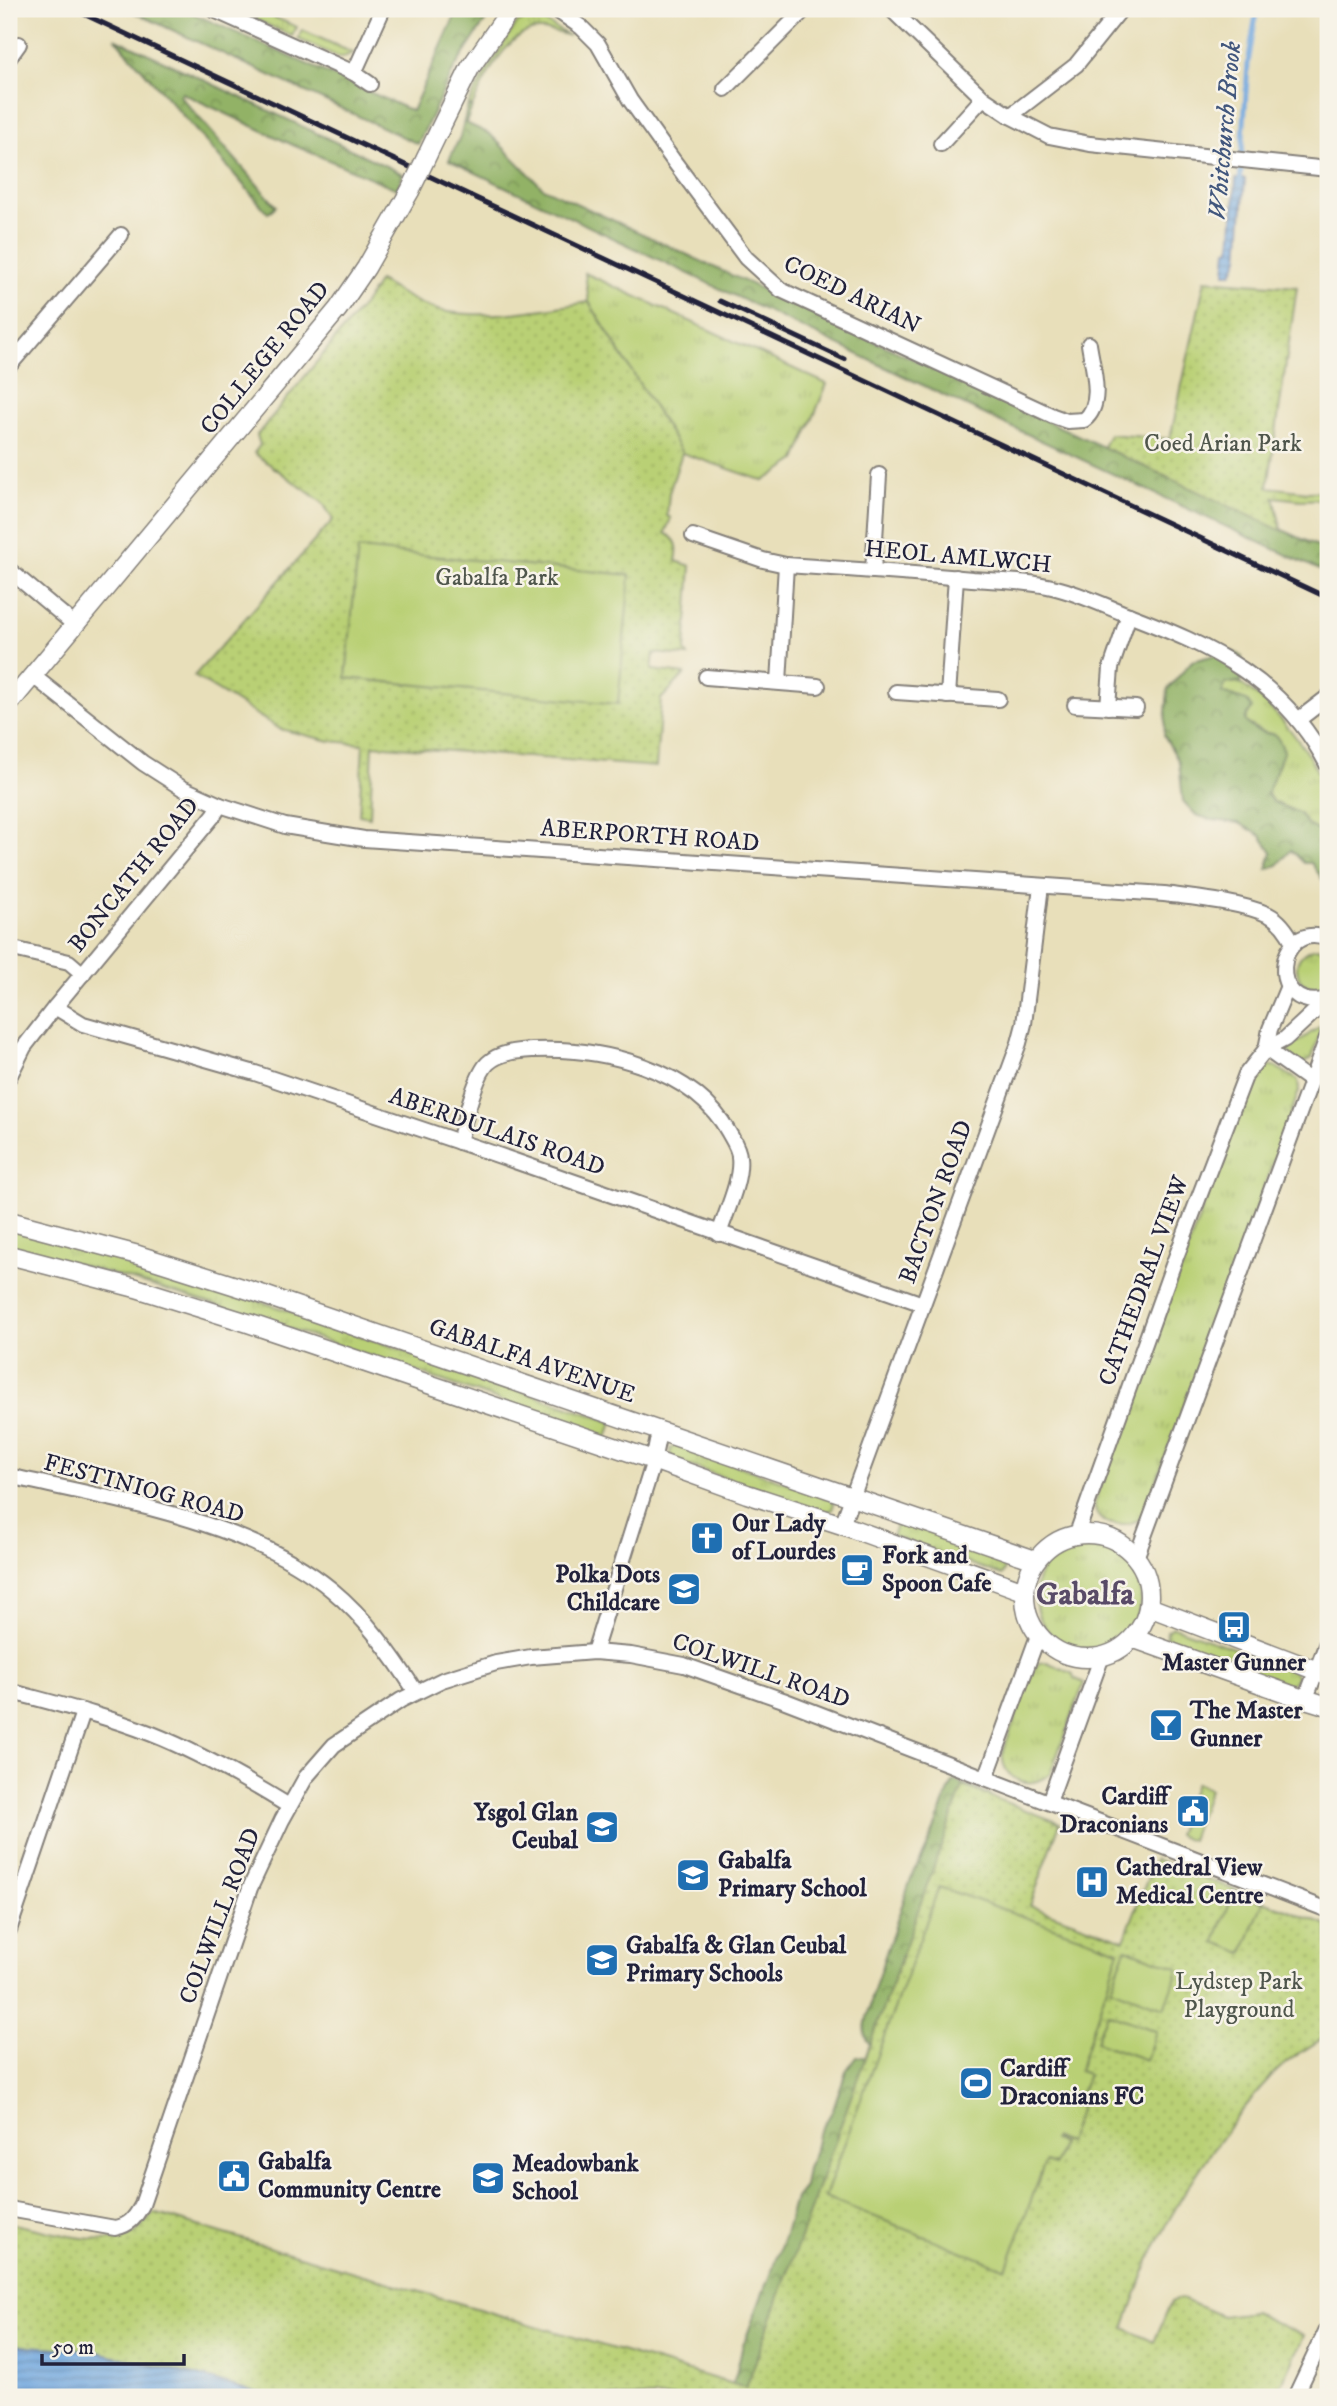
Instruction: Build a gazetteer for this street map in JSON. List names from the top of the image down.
{
  "streets": {
    "street": [
      "COED ARIAN",
      "COLLEGE ROAD",
      "HEOL AMLWCH",
      "ABERPORTH ROAD",
      "BONCATH ROAD",
      "ABERDULAIS ROAD",
      "BACTON ROAD",
      "CATHEDRAL VIEW",
      "GABALFA AVENUE",
      "FESTINIOG ROAD",
      "COLWILL ROAD"
    ]
  },
  "crossings": [
    ["COLLEGE ROAD", "ABERPORTH ROAD"],
    ["ABERPORTH ROAD", "BONCATH ROAD"],
    ["ABERPORTH ROAD", "BACTON ROAD"],
    ["BONCATH ROAD", "ABERDULAIS ROAD"],
    ["ABERDULAIS ROAD", "BACTON ROAD"],
    ["BACTON ROAD", "GABALFA AVENUE"],
    ["CATHEDRAL VIEW", "GABALFA AVENUE"],
    ["FESTINIOG ROAD", "COLWILL ROAD"]
  ],
  "districts": ["Gabalfa"],
  "water": ["Whitchurch Brook"],
  "parks": ["Coed Arian Park", "Gabalfa Park", "Lydstep Park Playground"],
  "places": {
    "church": ["Our Lady of Lourdes"],
    "cafe": ["Fork and Spoon Cafe"],
    "school or university": [
      "Polka Dots Childcare",
      "Ysgol Glan Ceubal",
      "Gabalfa Primary School",
      "Gabalfa & Glan Ceubal Primary Schools",
      "Meadowbank School"
    ],
    "bus stop": ["Master Gunner"],
    "bar": ["The Master Gunner"],
    "public building": ["Cardiff Draconians", "Gabalfa Community Centre"],
    "hospital": ["Cathedral View Medical Centre"],
    "sports": ["Cardiff Draconians FC"]
  },
  "scale_bar": "50 m"
}
